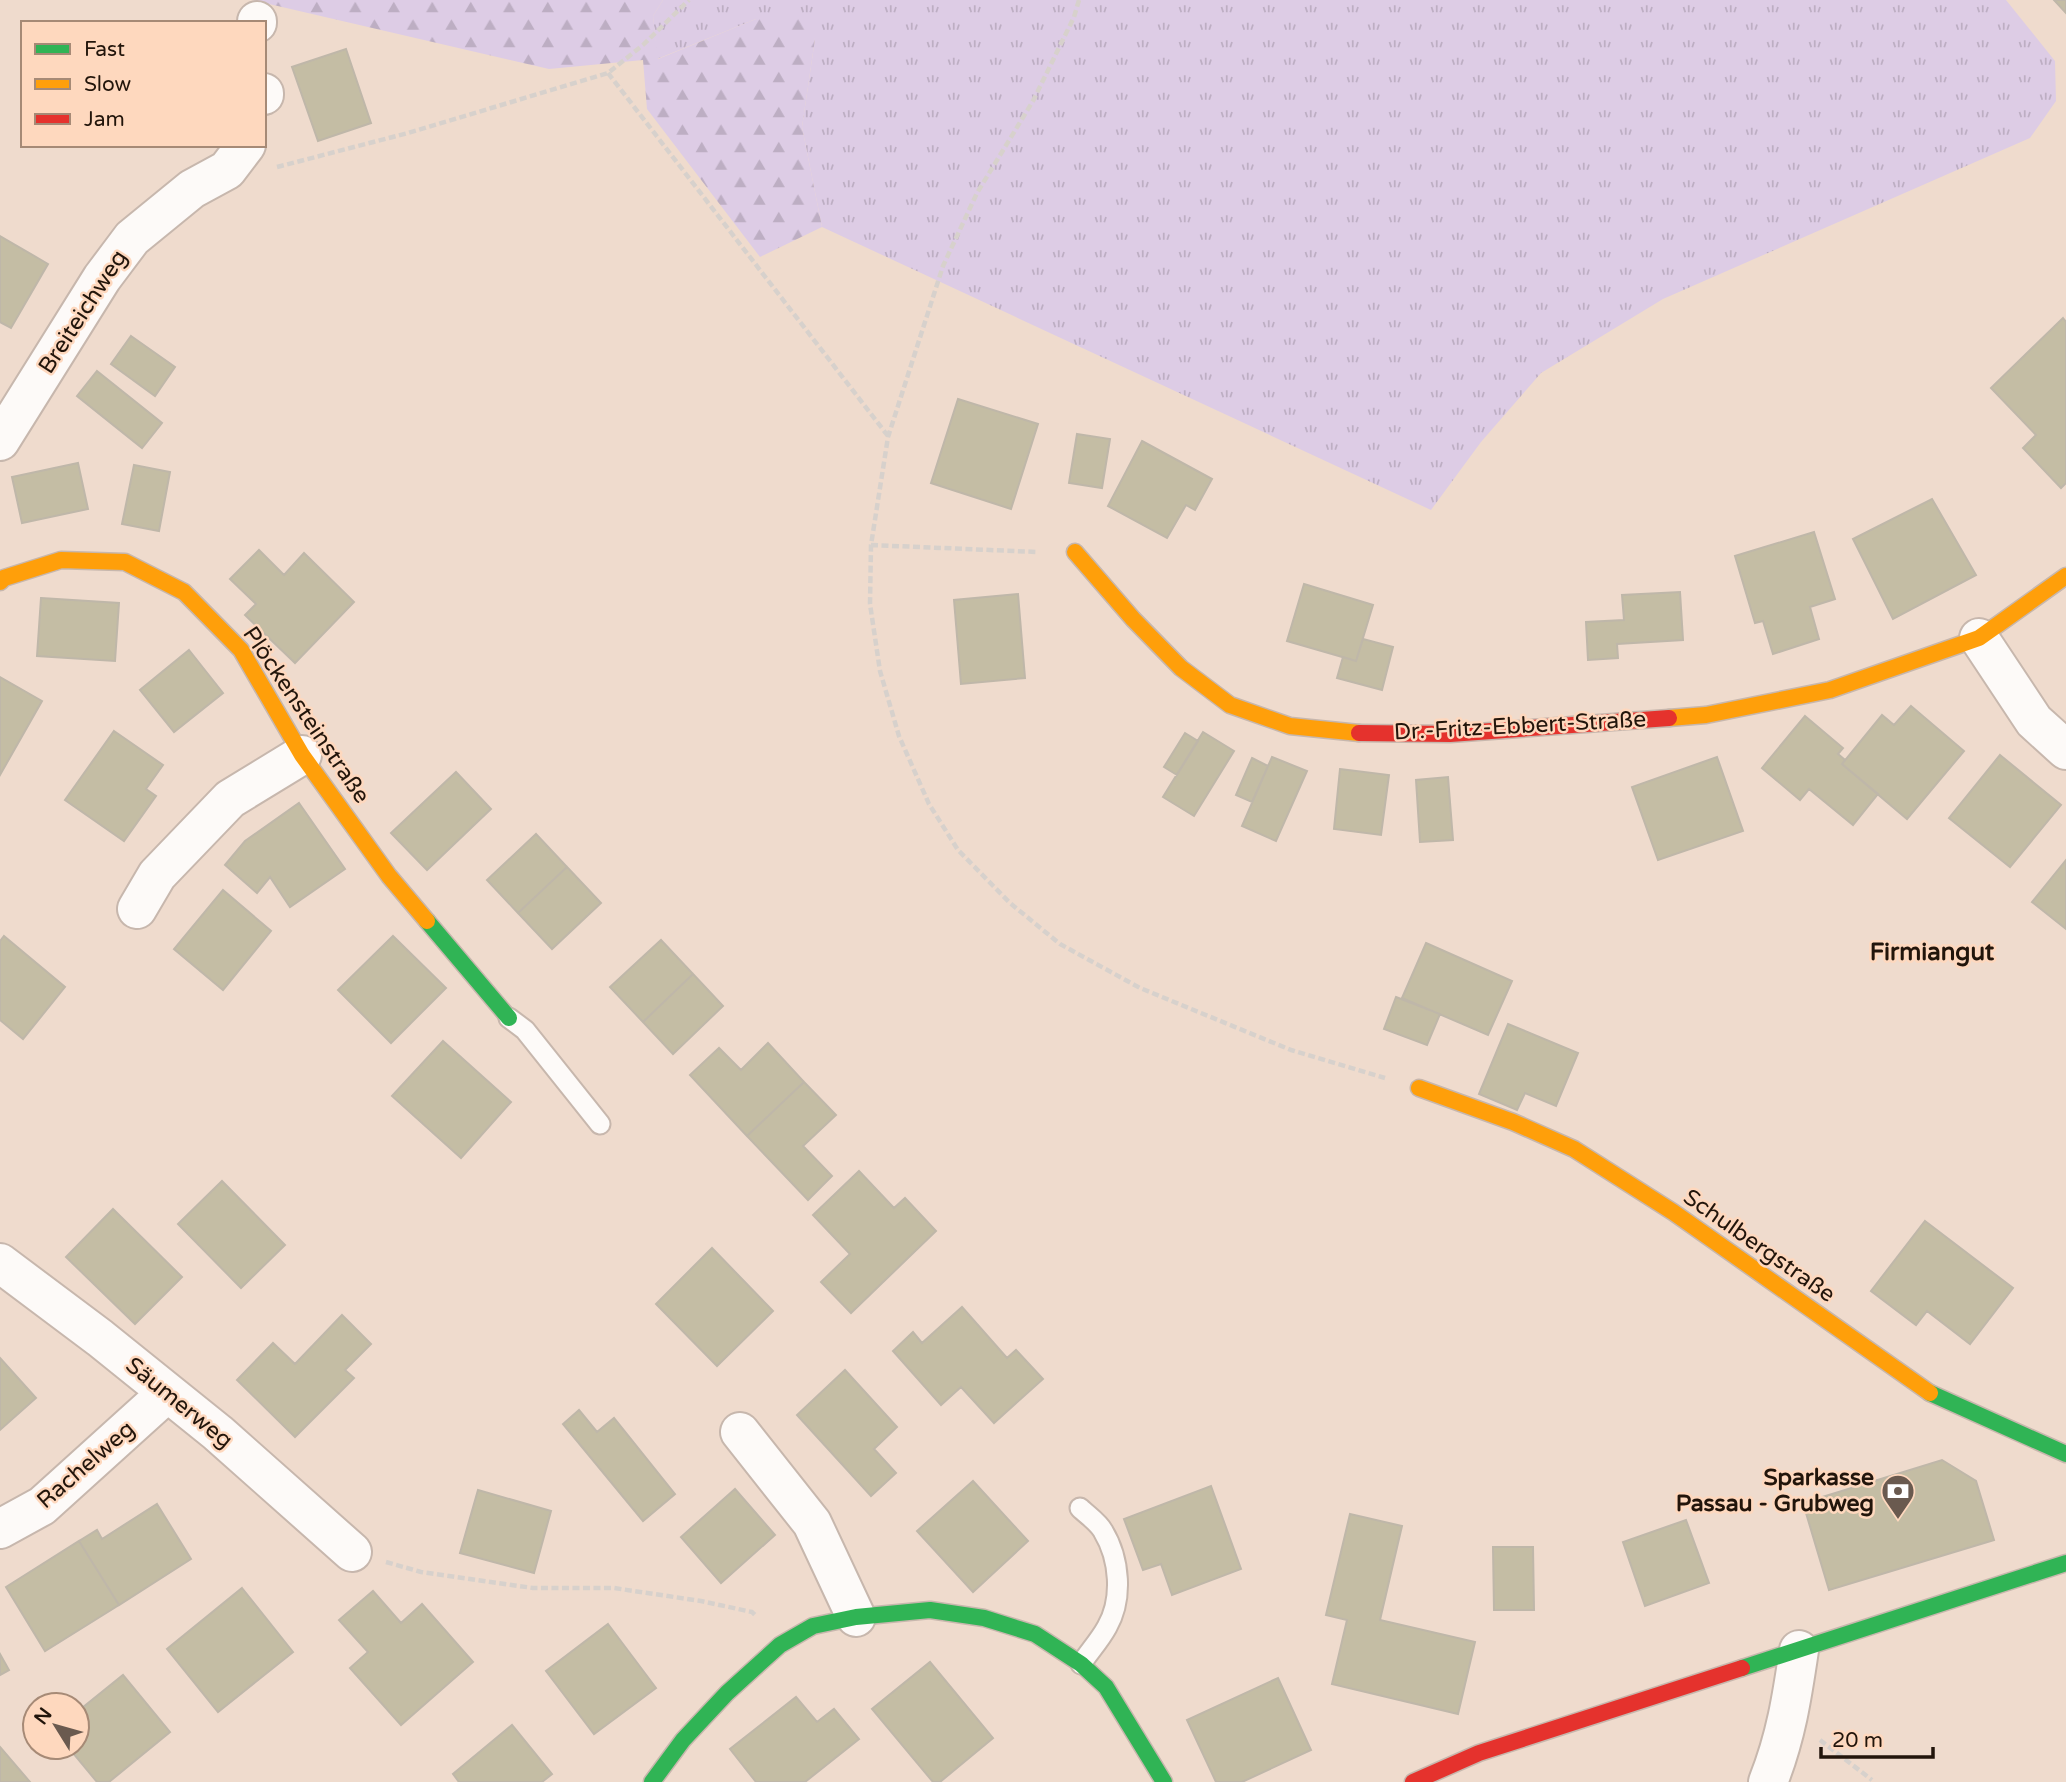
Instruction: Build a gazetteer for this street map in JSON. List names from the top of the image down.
{
  "streets": {
    "street": [
      "Breiteichweg",
      "Plöckensteinstraße",
      "Dr.-Fritz-Ebbert-Straße",
      "Schulbergstraße",
      "Säumerweg",
      "Rachelweg"
    ]
  },
  "crossings": [
    ["Säumerweg", "Rachelweg"]
  ],
  "districts": ["Firmiangut"],
  "places": {
    "bank": ["Sparkasse Passau - Grubweg"]
  },
  "legend": ["Fast", "Slow", "Jam"],
  "scale_bar": "20 m",
  "north": "top left"
}
